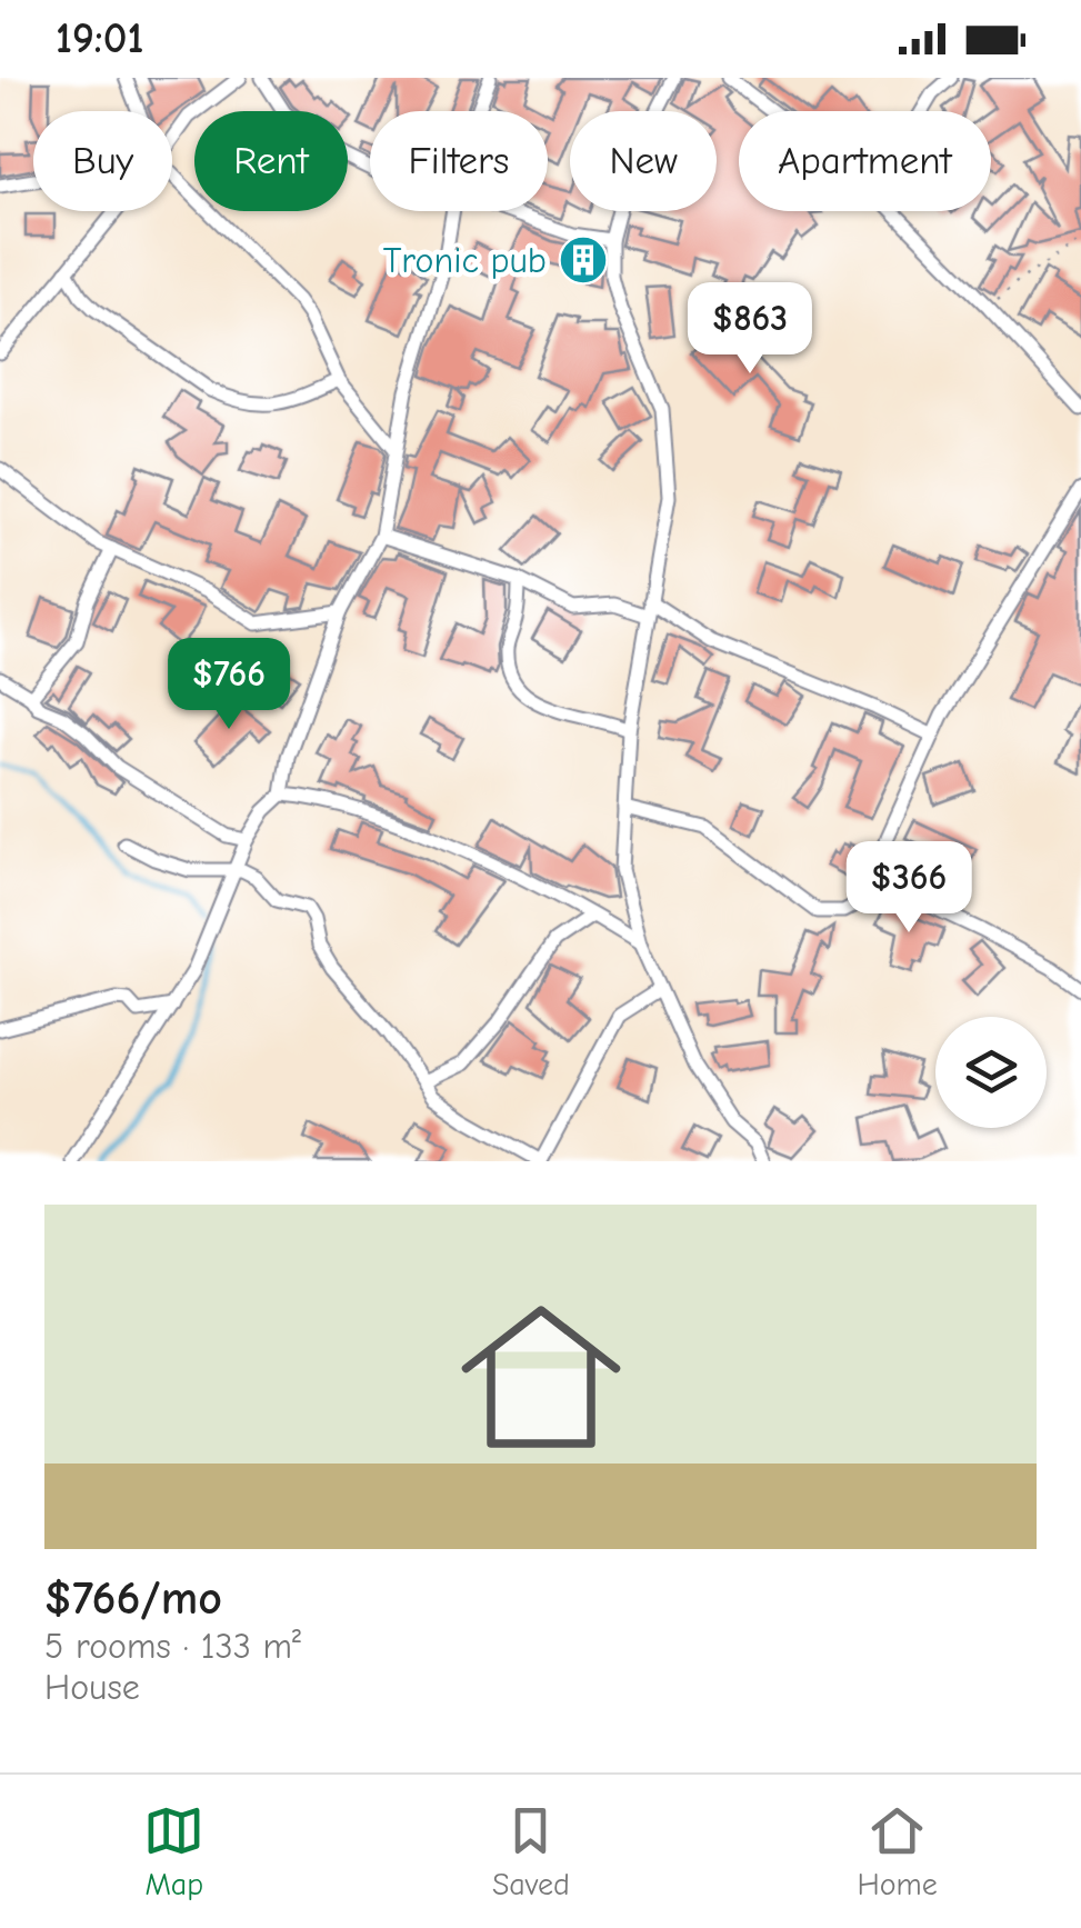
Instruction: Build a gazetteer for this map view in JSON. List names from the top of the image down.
{
  "places": {
    "building": ["Tronic pub"]
  },
  "page": {
    "status": "19:01",
    "chip": [
      "Buy",
      "Rent",
      "Filters",
      "New",
      "Apartment"
    ],
    "price": ["$863", "$766", "$366"],
    "list": [
      {
        "name": "$766/mo",
        "note": "5 rooms · 133 m² · House"
      }
    ],
    "tabs": ["Map", "Saved", "Home"]
  }
}
